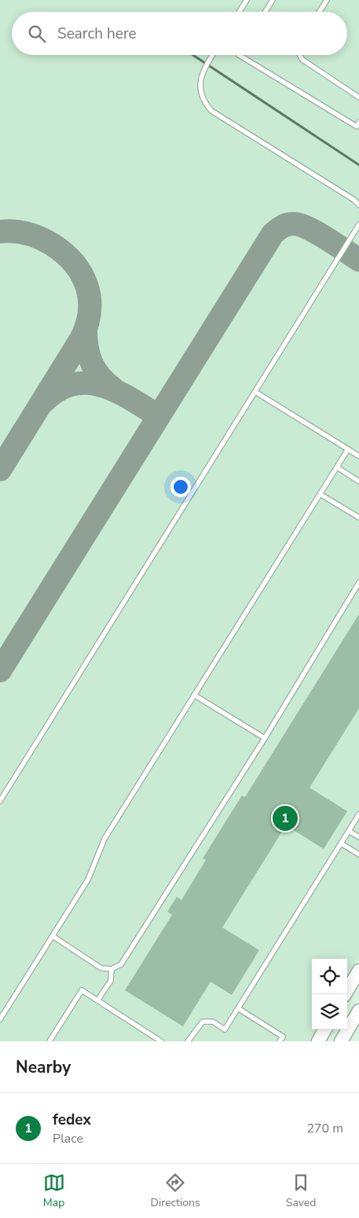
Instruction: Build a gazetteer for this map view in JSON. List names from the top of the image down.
{
  "page": {
    "search": "Search here",
    "pins": "1",
    "heading": "Nearby",
    "list": [
      {
        "mark": "1",
        "name": "fedex",
        "note": "Place",
        "value": "270 m"
      }
    ],
    "nav": ["Map", "Directions", "Saved"]
  }
}
